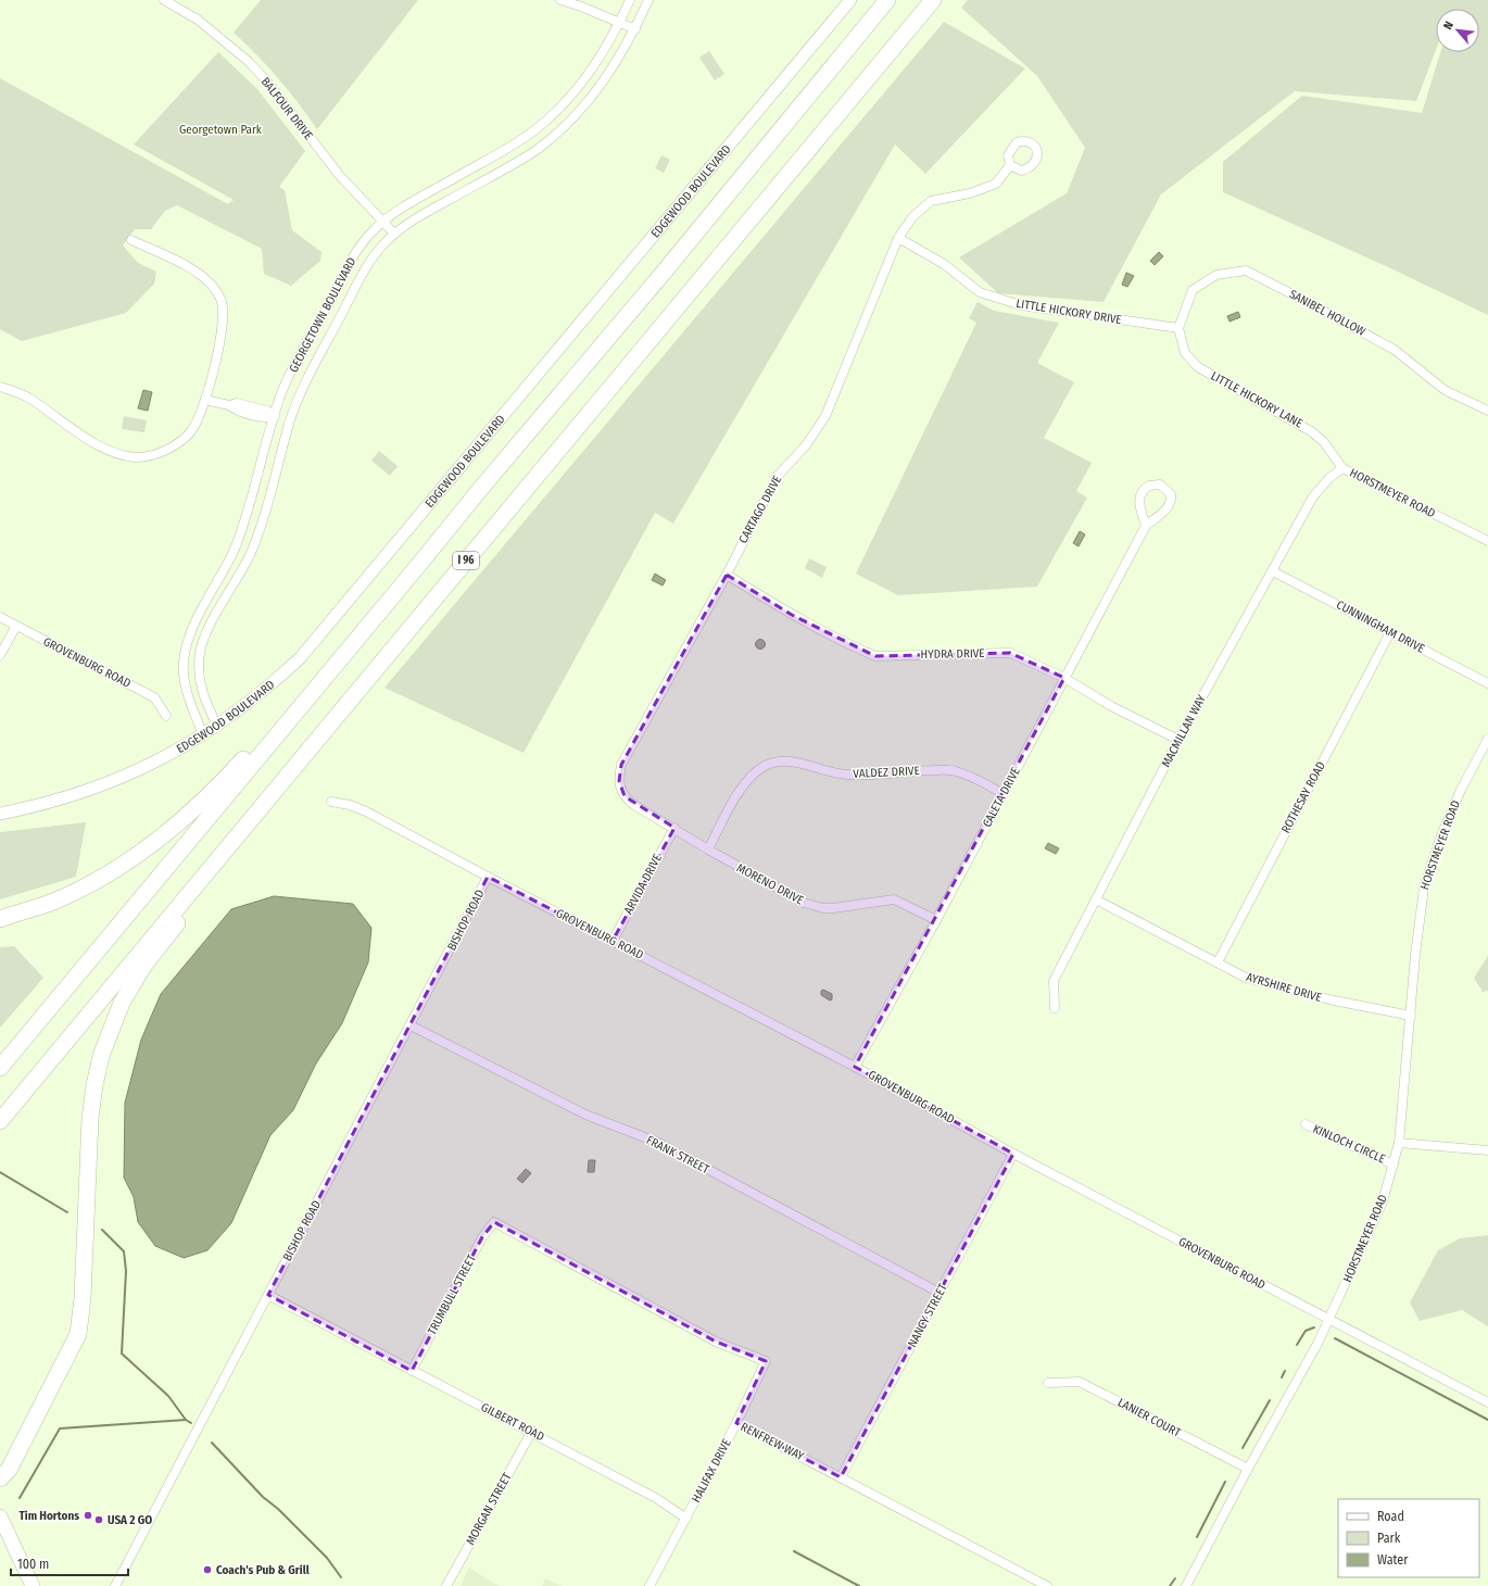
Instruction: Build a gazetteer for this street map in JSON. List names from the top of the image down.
{
  "streets": {
    "highway": ["I 96"],
    "street": [
      "BALFOUR DRIVE",
      "EDGEWOOD BOULEVARD",
      "LITTLE HICKORY DRIVE",
      "SANIBEL HOLLOW",
      "GEORGETOWN BOULEVARD",
      "LITTLE HICKORY LANE",
      "HORSTMEYER ROAD",
      "CARTAGO DRIVE",
      "CUNNINGHAM DRIVE",
      "HYDRA DRIVE",
      "GROVENBURG ROAD",
      "MACMILLAN WAY",
      "VALDEZ DRIVE",
      "CALETA DRIVE",
      "ROTHESAY ROAD",
      "ARVIDA DRIVE",
      "MORENO DRIVE",
      "BISHOP ROAD",
      "AYRSHIRE DRIVE",
      "KINLOCH CIRCLE",
      "FRANK STREET",
      "TRUMBULL STREET",
      "NANCY STREET",
      "LANIER COURT",
      "GILBERT ROAD",
      "RENFREW WAY",
      "HALIFAX DRIVE",
      "MORGAN STREET"
    ]
  },
  "crossings": [
    ["BALFOUR DRIVE", "GEORGETOWN BOULEVARD"],
    ["EDGEWOOD BOULEVARD", "GEORGETOWN BOULEVARD"],
    ["LITTLE HICKORY DRIVE", "SANIBEL HOLLOW"],
    ["LITTLE HICKORY DRIVE", "LITTLE HICKORY LANE"],
    ["LITTLE HICKORY DRIVE", "CARTAGO DRIVE"],
    ["SANIBEL HOLLOW", "LITTLE HICKORY LANE"],
    ["LITTLE HICKORY LANE", "HORSTMEYER ROAD"],
    ["LITTLE HICKORY LANE", "MACMILLAN WAY"],
    ["HORSTMEYER ROAD", "GROVENBURG ROAD"],
    ["HORSTMEYER ROAD", "MACMILLAN WAY"],
    ["HORSTMEYER ROAD", "AYRSHIRE DRIVE"],
    ["HORSTMEYER ROAD", "KINLOCH CIRCLE"],
    ["HORSTMEYER ROAD", "LANIER COURT"],
    ["CARTAGO DRIVE", "HYDRA DRIVE"],
    ["CARTAGO DRIVE", "MORENO DRIVE"],
    ["CUNNINGHAM DRIVE", "MACMILLAN WAY"],
    ["CUNNINGHAM DRIVE", "ROTHESAY ROAD"],
    ["HYDRA DRIVE", "MACMILLAN WAY"],
    ["HYDRA DRIVE", "CALETA DRIVE"],
    ["GROVENBURG ROAD", "CALETA DRIVE"],
    ["GROVENBURG ROAD", "ARVIDA DRIVE"],
    ["GROVENBURG ROAD", "BISHOP ROAD"],
    ["GROVENBURG ROAD", "NANCY STREET"],
    ["MACMILLAN WAY", "AYRSHIRE DRIVE"],
    ["VALDEZ DRIVE", "CALETA DRIVE"],
    ["VALDEZ DRIVE", "MORENO DRIVE"],
    ["CALETA DRIVE", "MORENO DRIVE"],
    ["ROTHESAY ROAD", "AYRSHIRE DRIVE"],
    ["ARVIDA DRIVE", "MORENO DRIVE"],
    ["BISHOP ROAD", "FRANK STREET"],
    ["BISHOP ROAD", "GILBERT ROAD"],
    ["FRANK STREET", "NANCY STREET"],
    ["TRUMBULL STREET", "GILBERT ROAD"],
    ["TRUMBULL STREET", "RENFREW WAY"],
    ["NANCY STREET", "RENFREW WAY"],
    ["GILBERT ROAD", "HALIFAX DRIVE"],
    ["GILBERT ROAD", "MORGAN STREET"],
    ["RENFREW WAY", "HALIFAX DRIVE"]
  ],
  "parks": ["Georgetown Park"],
  "places": ["Tim Hortons", "USA 2 GO", "Coach's Pub & Grill"],
  "legend": ["Road", "Park", "Water"],
  "scale_bar": "100 m",
  "north": "top left"
}
